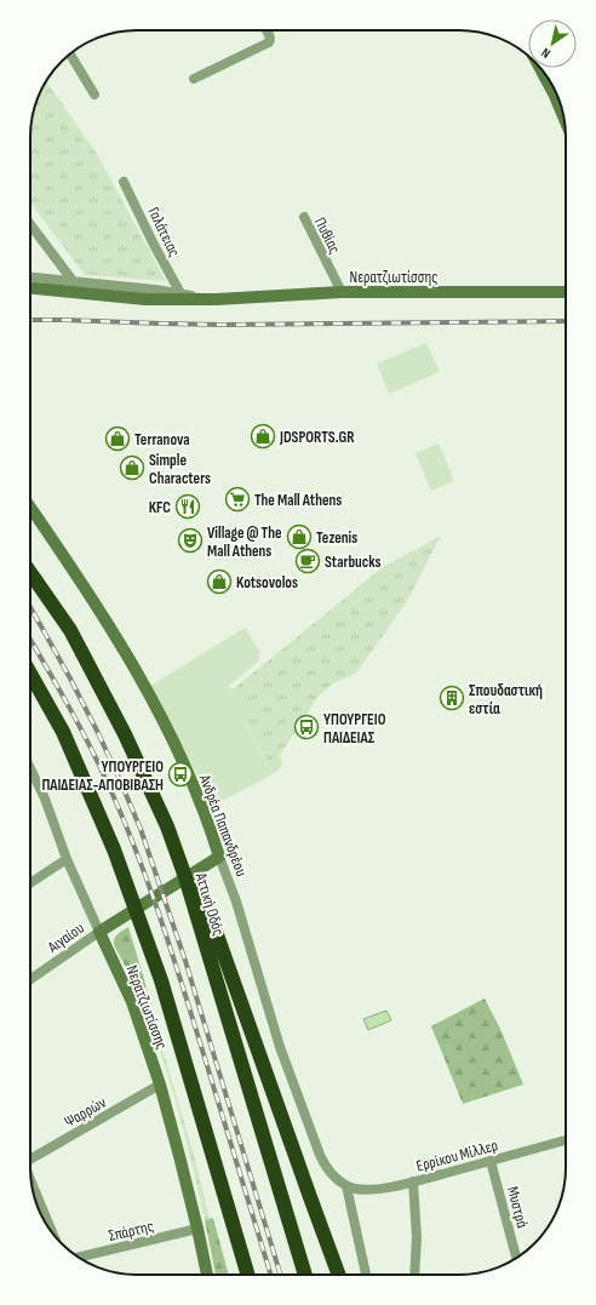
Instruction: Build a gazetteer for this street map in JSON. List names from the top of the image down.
{
  "streets": {
    "highway": ["Αττική Οδός"],
    "street": [
      "Γαλάτειας",
      "Πυθίας",
      "Νερατζιωτίσσης",
      "Ανδρέα Παπανδρέου",
      "Αιγαίου",
      "Ψαρρών",
      "Ερρίκου Μίλλερ",
      "Μυστρά",
      "Σπάρτης"
    ]
  },
  "crossings": [
    ["Γαλάτειας", "Νερατζιωτίσσης"],
    ["Πυθίας", "Νερατζιωτίσσης"],
    ["Νερατζιωτίσσης", "Αιγαίου"],
    ["Νερατζιωτίσσης", "Ψαρρών"],
    ["Νερατζιωτίσσης", "Σπάρτης"],
    ["Ανδρέα Παπανδρέου", "Ερρίκου Μίλλερ"],
    ["Ερρίκου Μίλλερ", "Μυστρά"]
  ],
  "places": {
    "shop": [
      "JDSPORTS.GR",
      "Terranova",
      "Simple Characters",
      "Tezenis",
      "Kotsovolos"
    ],
    "supermarket": ["The Mall Athens"],
    "restaurant": ["KFC"],
    "theatre": ["Village @ The Mall Athens"],
    "cafe": ["Starbucks"],
    "building": ["Σπουδαστική εστία"],
    "bus stop": ["ΥΠΟΥΡΓΕΙΟ ΠΑΙΔΕΙΑΣ", "ΥΠΟΥΡΓΕΙΟ ΠΑΙΔΕΙΑΣ-ΑΠΟΒΙΒΑΣΗ"]
  },
  "north": "bottom left"
}
